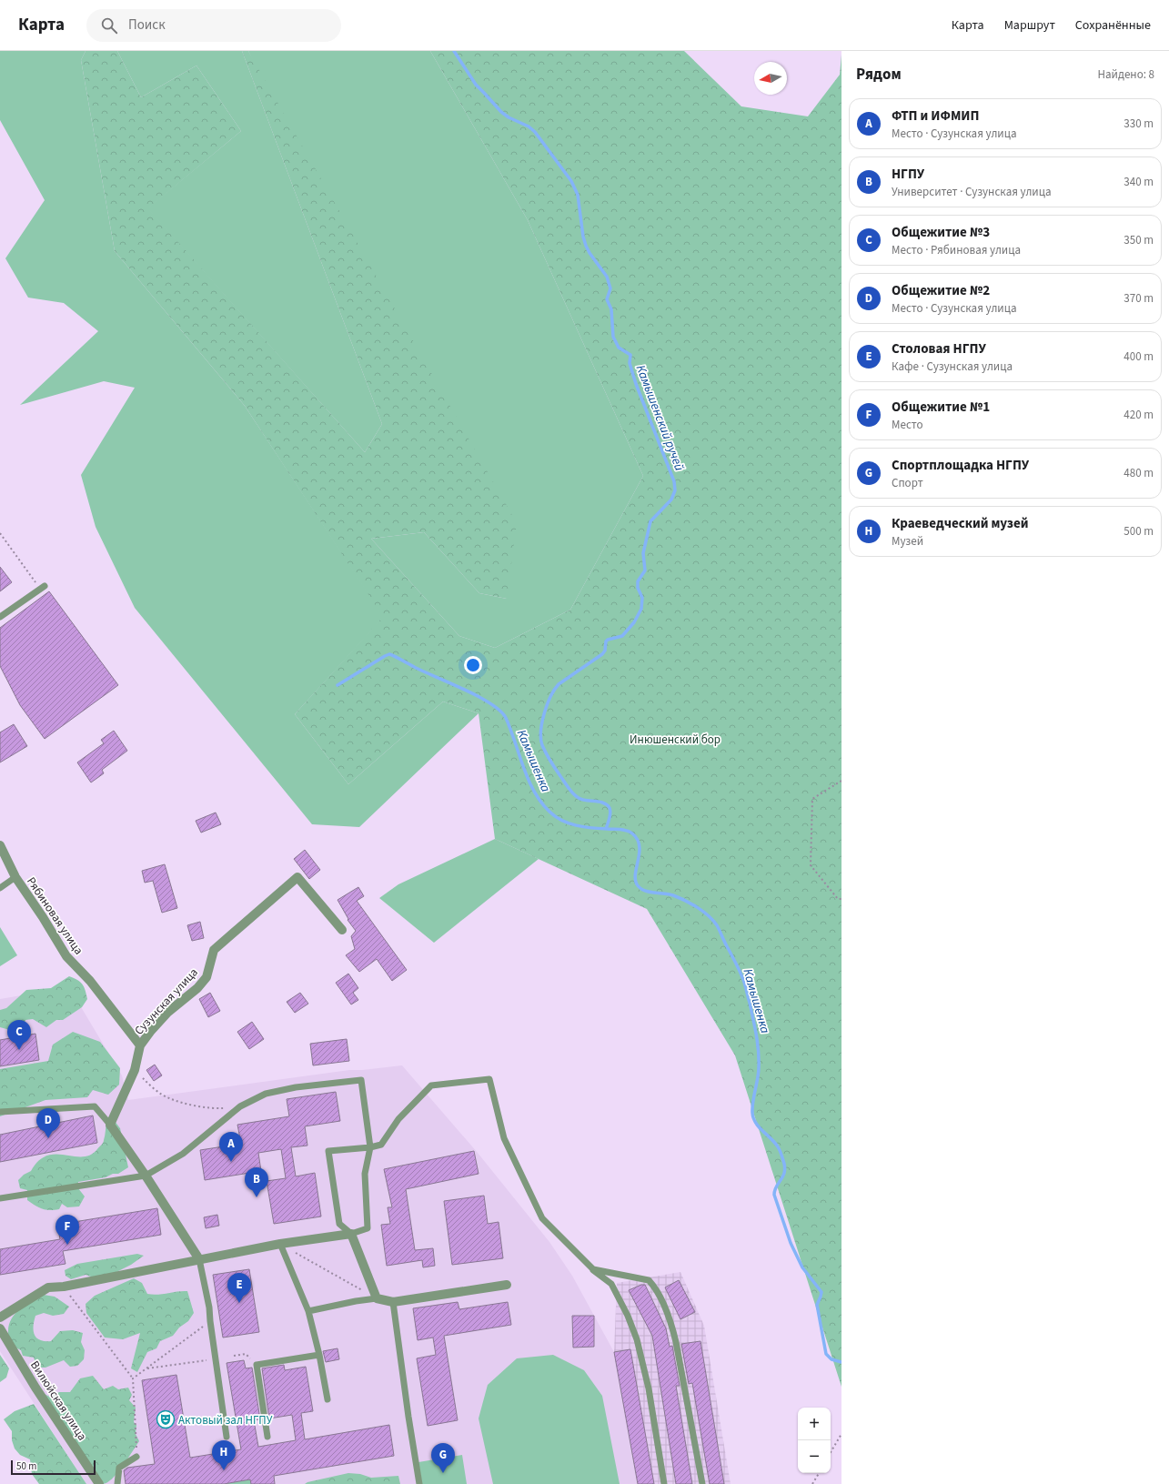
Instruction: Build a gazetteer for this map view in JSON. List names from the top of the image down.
{
  "streets": {
    "street": ["Рябиновая улица", "Сузунская улица", "Вилюйская улица"]
  },
  "crossings": [
    ["Рябиновая улица", "Сузунская улица"]
  ],
  "water": ["Камышенский ручей", "Камышенка"],
  "parks": ["Инюшенский бор"],
  "places": {
    "theatre": ["Актовый зал НГПУ"]
  },
  "scale_bar": "50 m",
  "north": "left",
  "page": {
    "header": "Карта",
    "search": "Поиск",
    "nav": ["Карта", "Маршрут", "Сохранённые"],
    "heading": ["Рядом", "Найдено: 8"],
    "list": [
      {
        "mark": "A",
        "name": "ФТП и ИФМИП",
        "note": "Место · Сузунская улица",
        "value": "330 m"
      },
      {
        "mark": "B",
        "name": "НГПУ",
        "note": "Университет · Сузунская улица",
        "value": "340 m"
      },
      {
        "mark": "C",
        "name": "Общежитие №3",
        "note": "Место · Рябиновая улица",
        "value": "350 m"
      },
      {
        "mark": "D",
        "name": "Общежитие №2",
        "note": "Место · Сузунская улица",
        "value": "370 m"
      },
      {
        "mark": "E",
        "name": "Столовая НГПУ",
        "note": "Кафе · Сузунская улица",
        "value": "400 m"
      },
      {
        "mark": "F",
        "name": "Общежитие №1",
        "note": "Место",
        "value": "420 m"
      },
      {
        "mark": "G",
        "name": "Спортплощадка НГПУ",
        "note": "Спорт",
        "value": "480 m"
      },
      {
        "mark": "H",
        "name": "Краеведческий музей",
        "note": "Музей",
        "value": "500 m"
      }
    ],
    "pins": [
      "C",
      "D",
      "A",
      "B",
      "F",
      "E",
      "H",
      "G"
    ],
    "map_buttons": ["+", "−"],
    "scale": "50 m"
  }
}
